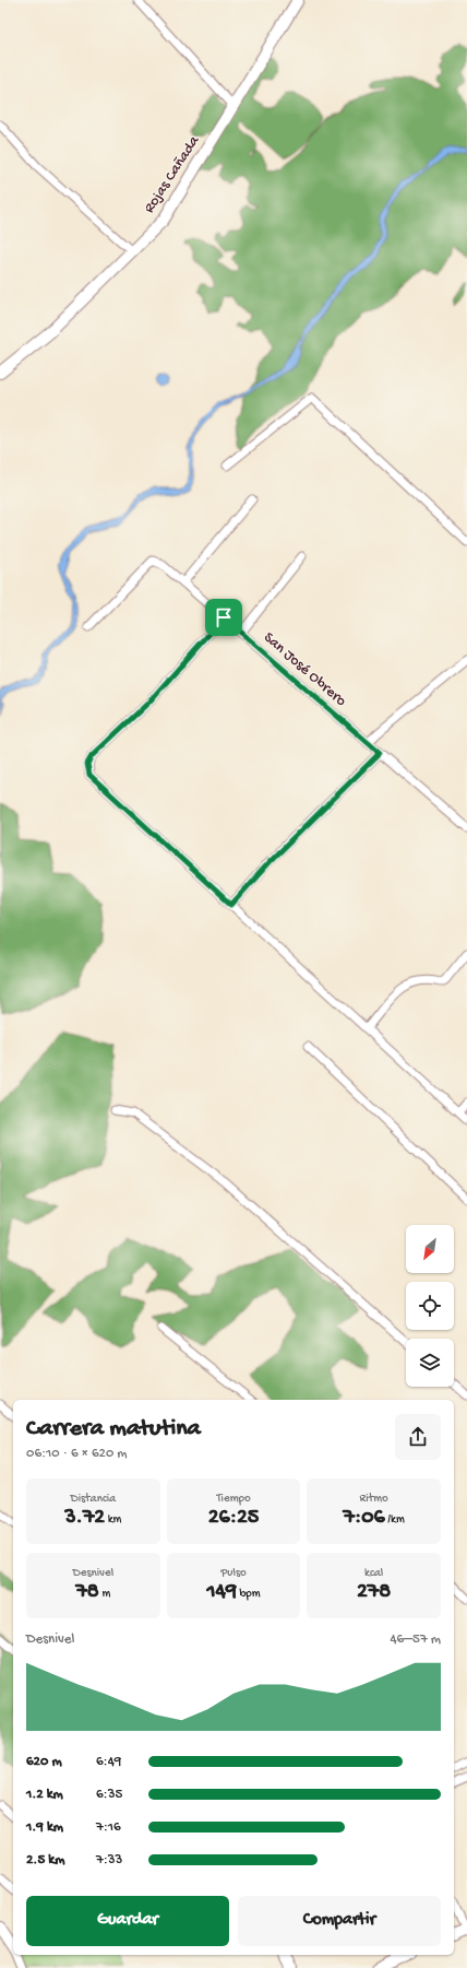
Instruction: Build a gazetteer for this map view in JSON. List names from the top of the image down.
{
  "streets": {
    "main road": ["Rojas Cañada"],
    "street": ["San José Obrero"]
  },
  "north": "bottom left",
  "page": {
    "heading": ["Carrera matutina", "06:10 · 6 × 620 m"],
    "stats": [
      ["Distancia", "3.72 km"],
      ["Tiempo", "26:25"],
      ["Ritmo", "7:06 /km"],
      ["Desnivel", "78 m"],
      ["Pulso", "149 bpm"],
      ["kcal", "278"]
    ],
    "chart": ["Desnivel", "46–57 m"],
    "list": [
      {
        "name": "620 m",
        "note": "6:49"
      },
      {
        "name": "1.2 km",
        "note": "6:35"
      },
      {
        "name": "1.9 km",
        "note": "7:16"
      },
      {
        "name": "2.5 km",
        "note": "7:33"
      }
    ],
    "buttons": ["Guardar", "Compartir"]
  }
}
